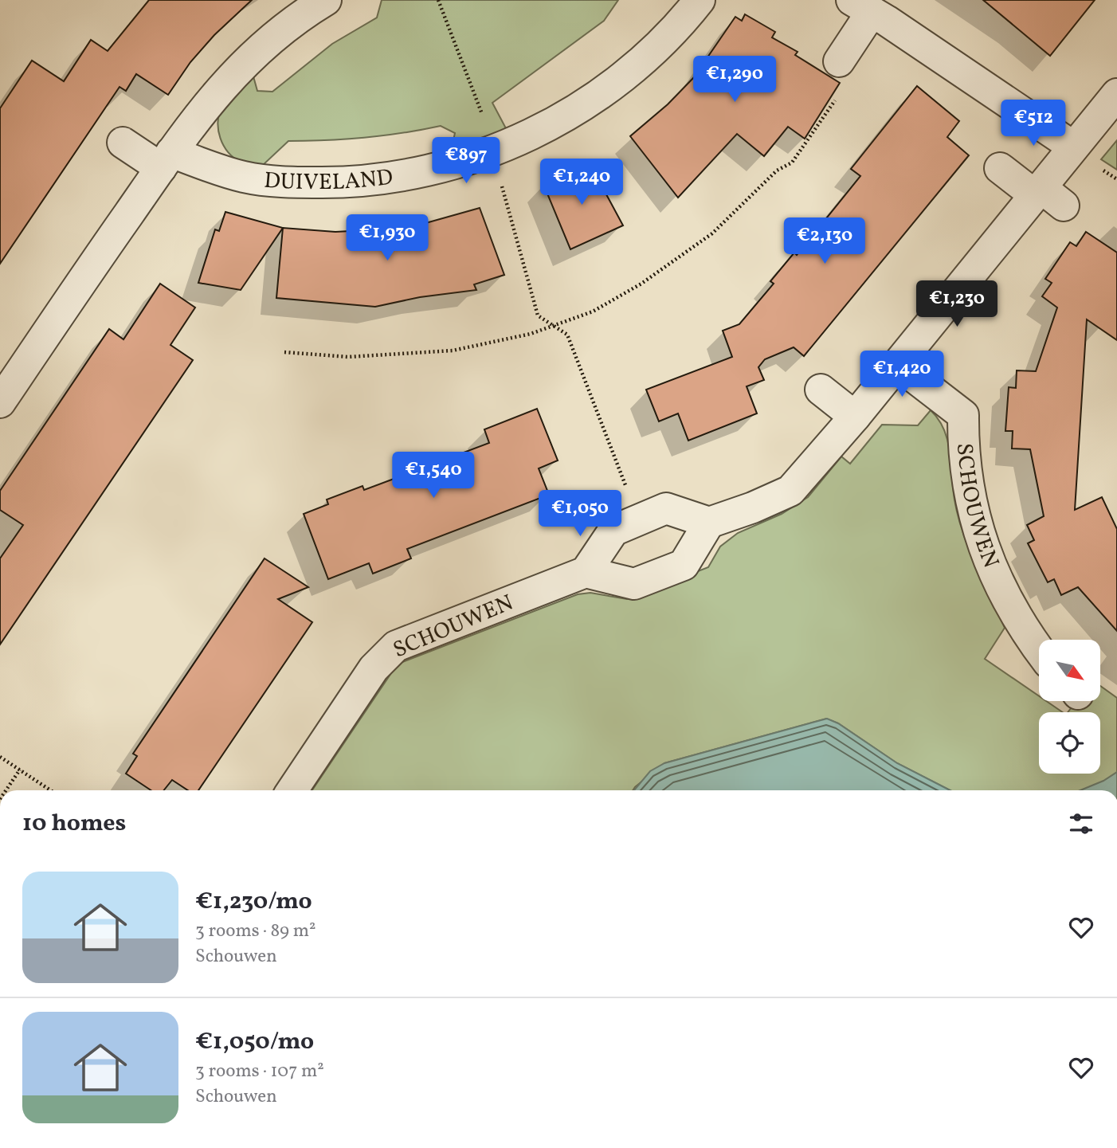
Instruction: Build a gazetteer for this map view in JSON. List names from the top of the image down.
{
  "streets": {
    "street": ["DUIVELAND", "SCHOUWEN"]
  },
  "north": "bottom right",
  "page": {
    "price": [
      "€1,290",
      "€512",
      "€897",
      "€1,240",
      "€1,930",
      "€2,130",
      "€1,230",
      "€1,420",
      "€1,540",
      "€1,050"
    ],
    "heading": "10 homes",
    "list": [
      {
        "name": "€1,230/mo",
        "note": "3 rooms · 89 m² · Schouwen"
      },
      {
        "name": "€1,050/mo",
        "note": "3 rooms · 107 m² · Schouwen"
      }
    ]
  }
}
